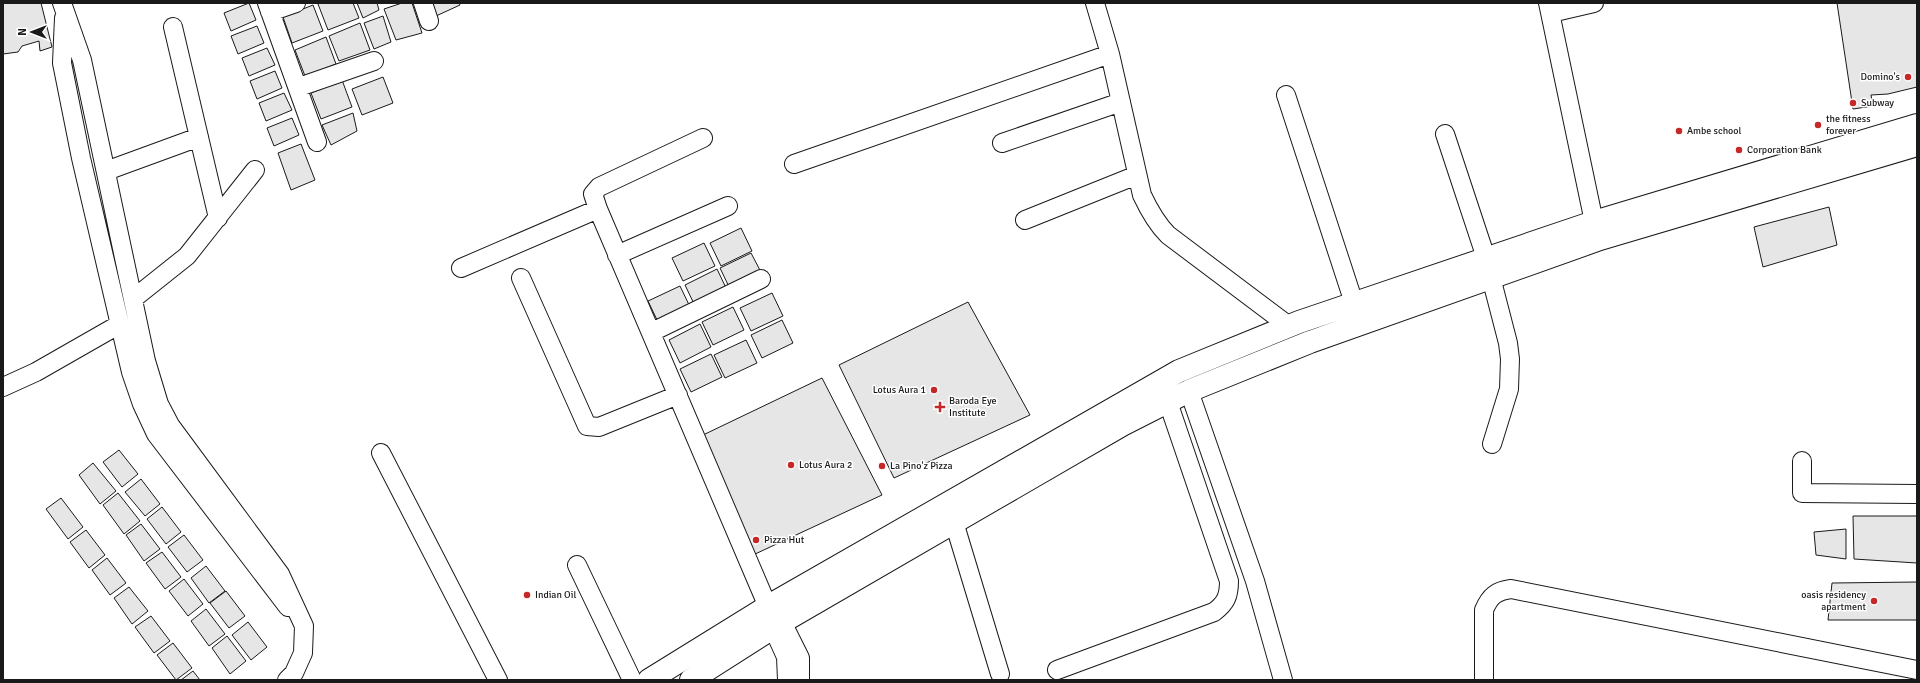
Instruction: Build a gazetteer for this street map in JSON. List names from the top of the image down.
{
  "places": {
    "other": [
      "Domino's",
      "Subway",
      "the fitness forever",
      "Ambe school",
      "Corporation Bank",
      "Lotus Aura 1",
      "Lotus Aura 2",
      "La Pino'z Pizza",
      "Pizza Hut",
      "Indian Oil",
      "oasis residency apartment"
    ],
    "health": ["Baroda Eye Institute"]
  },
  "north": "left"
}
